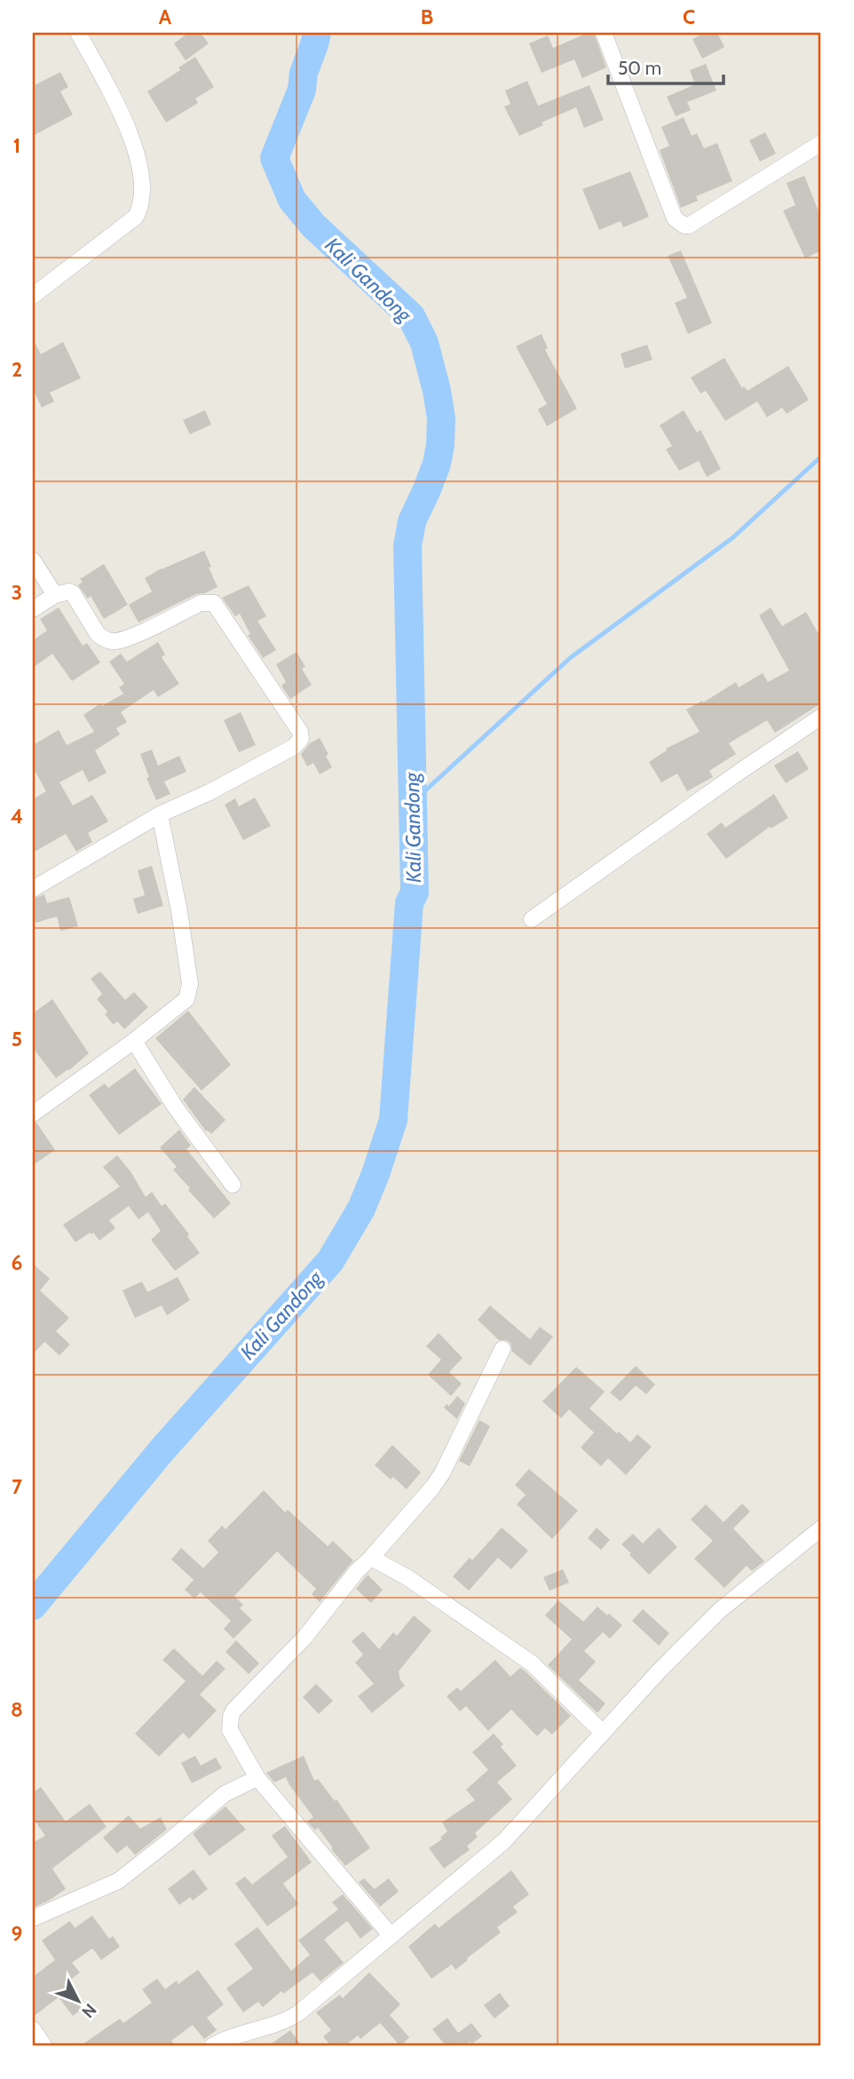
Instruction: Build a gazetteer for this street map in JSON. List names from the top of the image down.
{
  "water": ["Kali Gandong"],
  "scale_bar": "50 m",
  "north": "bottom right",
  "grid": {
    "columns": ["A", "B", "C"],
    "rows": [
      "1",
      "2",
      "3",
      "4",
      "5",
      "6",
      "7",
      "8",
      "9"
    ]
  }
}
